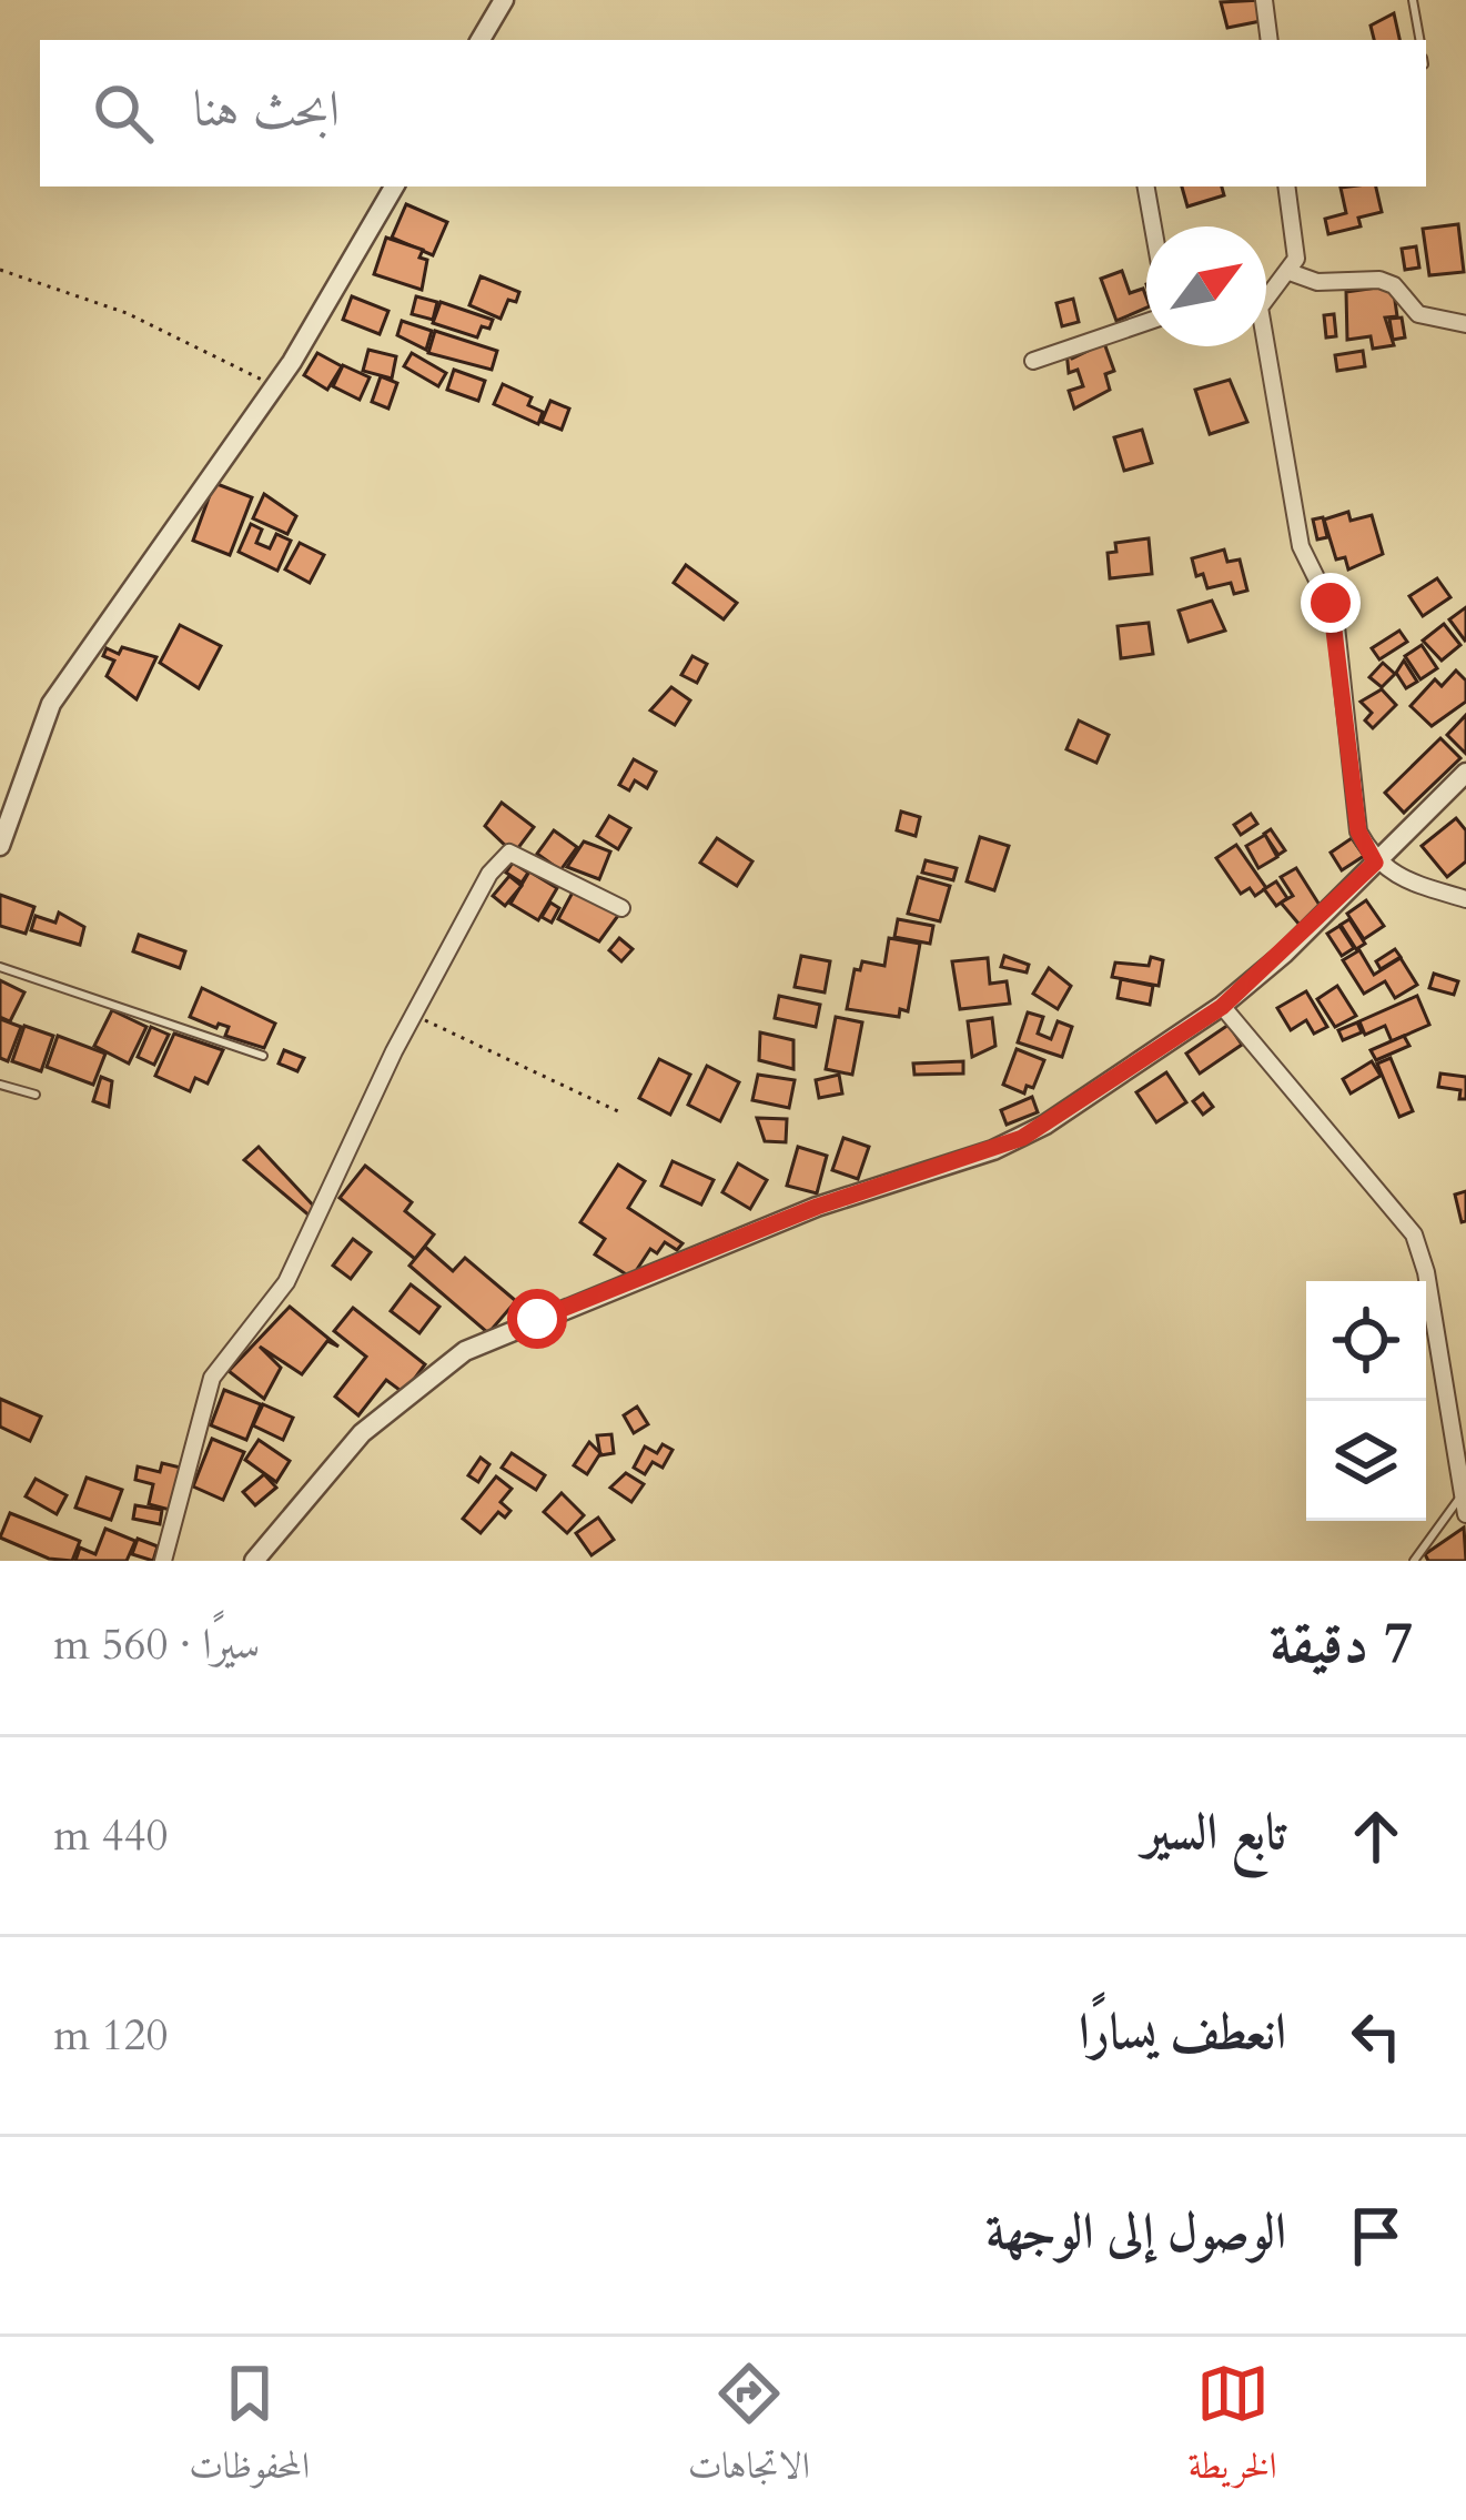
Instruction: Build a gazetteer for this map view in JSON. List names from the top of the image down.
{
  "north": "top right",
  "page": {
    "search": "ابحث هنا",
    "heading": ["7 دقيقة", "سيرًا · 560 m"],
    "list": [
      ["تابع السير", "440 m"],
      ["انعطف يسارًا", "120 m"],
      "الوصول إلى الوجهة"
    ],
    "nav": ["الخريطة", "الاتجاهات", "المحفوظات"]
  }
}
